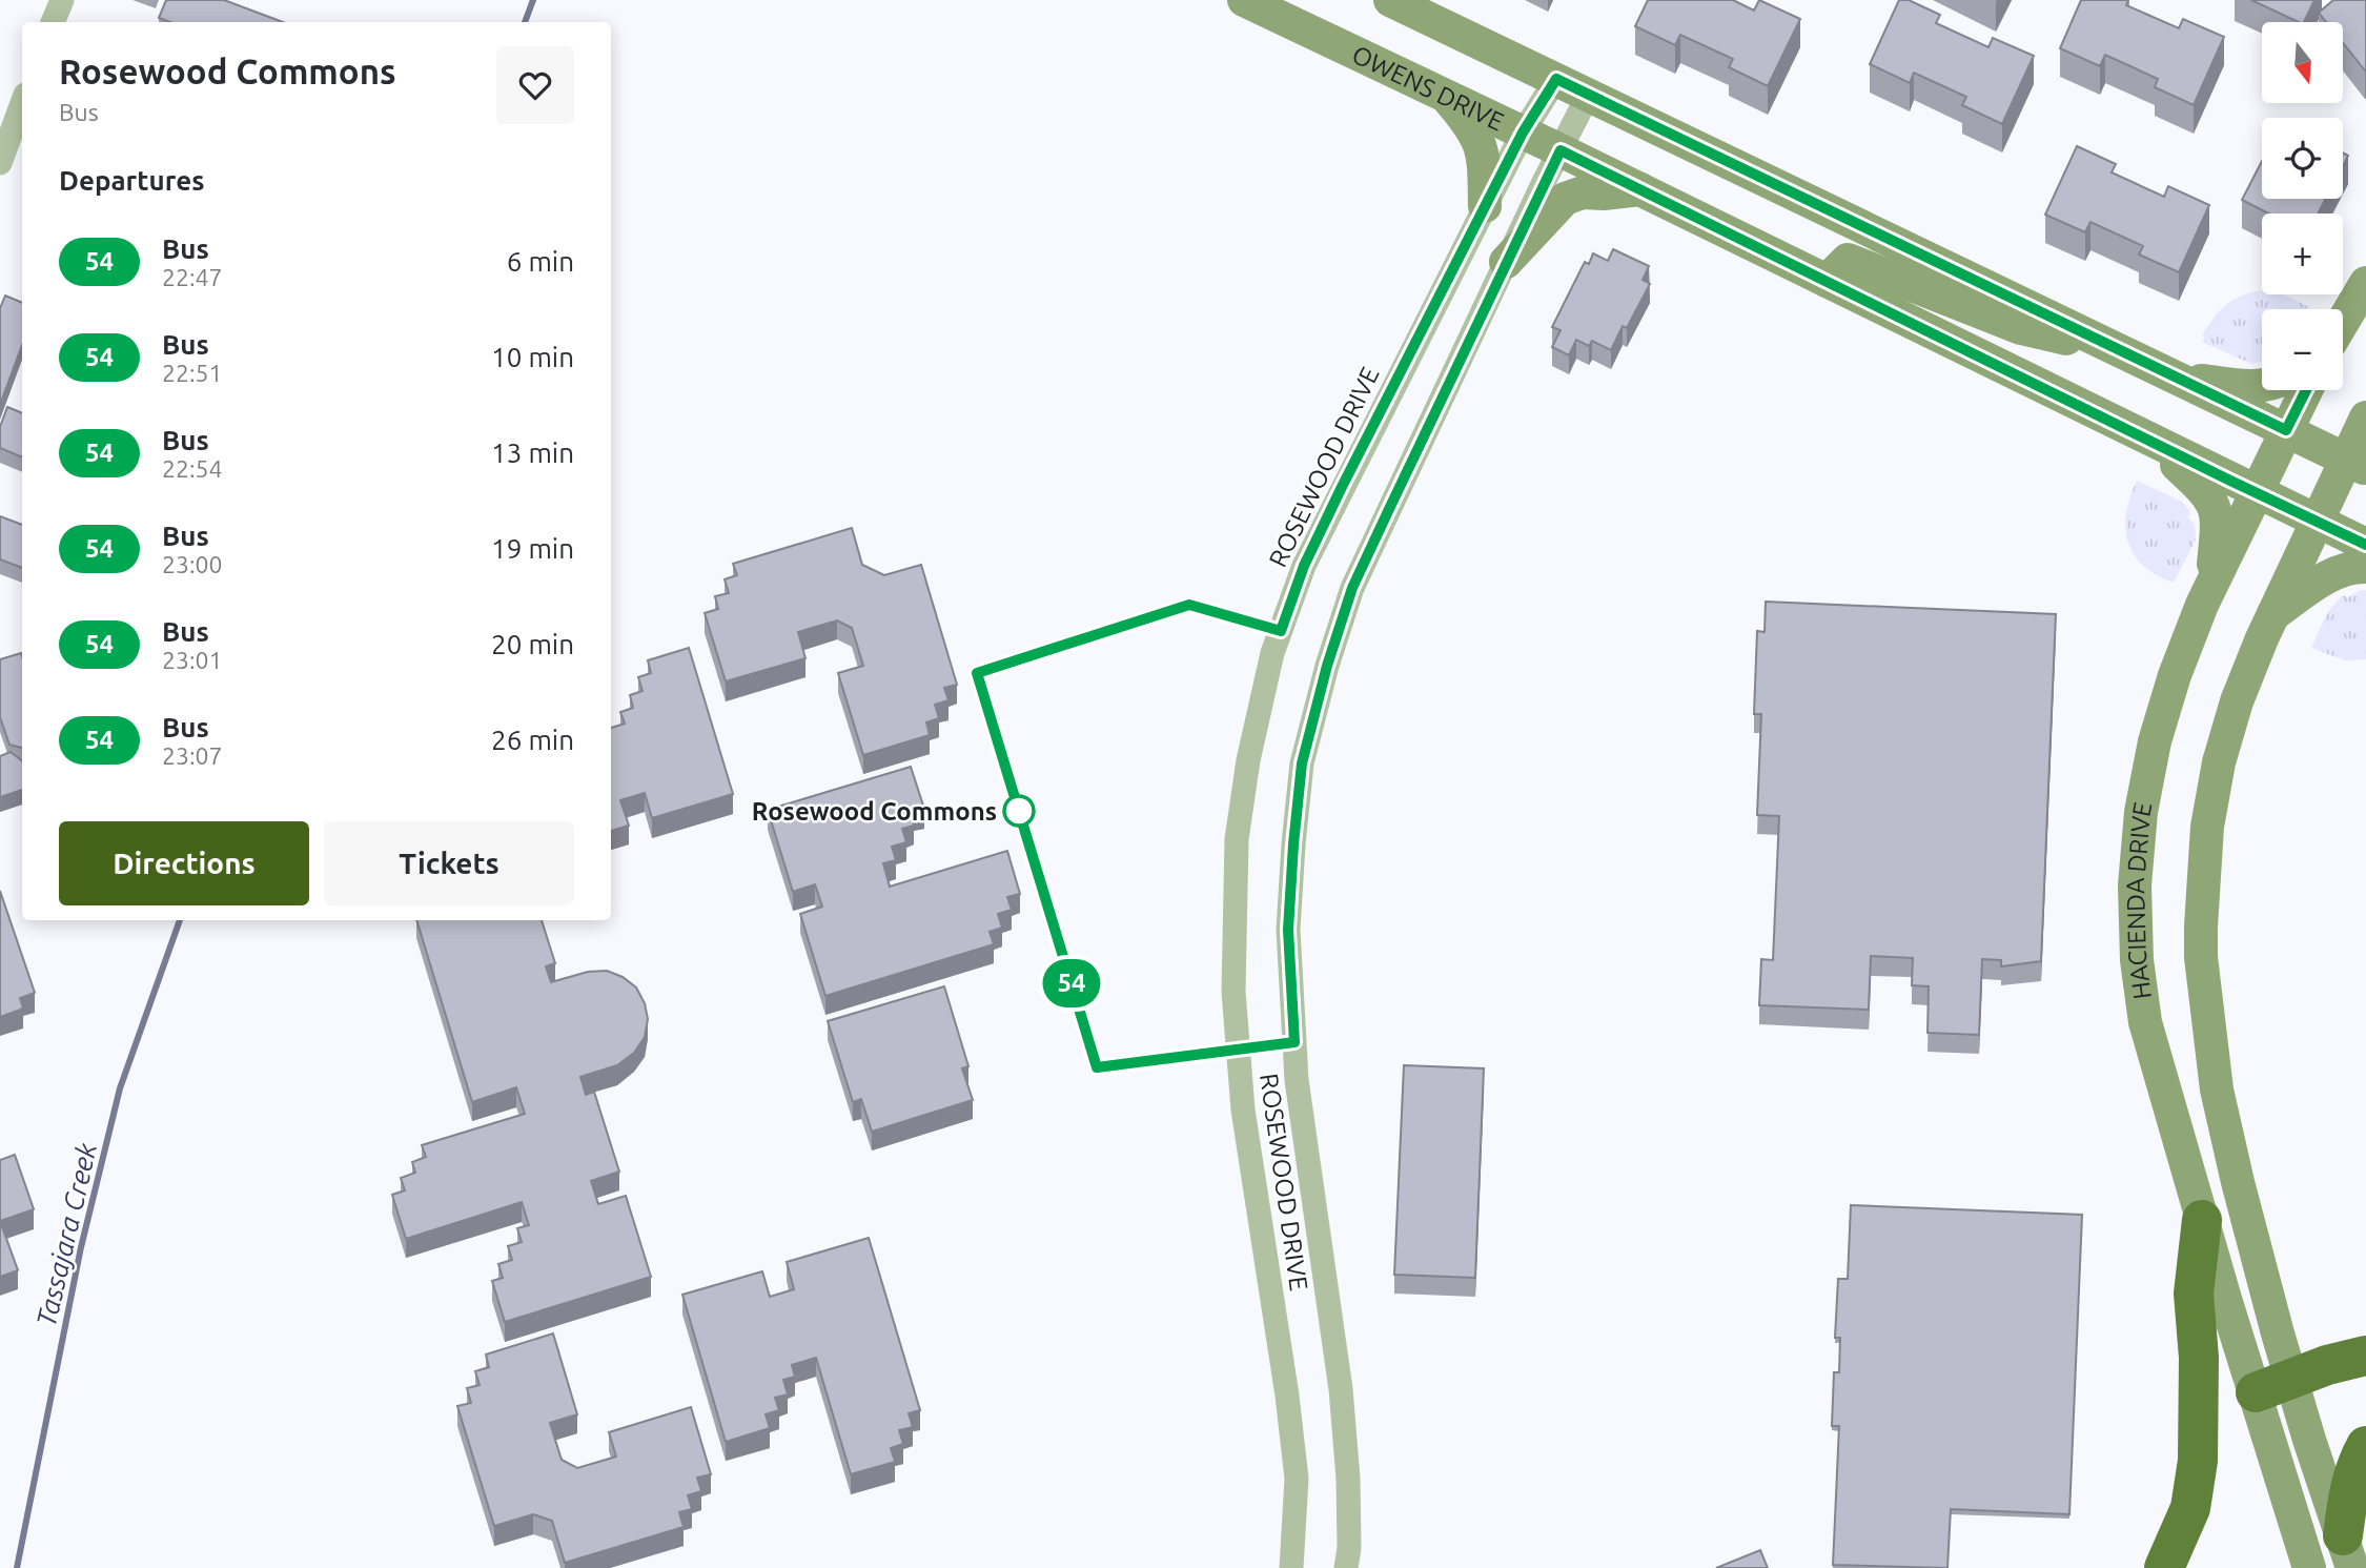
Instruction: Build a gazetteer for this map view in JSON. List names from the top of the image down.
{
  "streets": {
    "street": ["OWENS DRIVE", "ROSEWOOD DRIVE", "HACIENDA DRIVE"]
  },
  "crossings": [
    ["OWENS DRIVE", "ROSEWOOD DRIVE"],
    ["OWENS DRIVE", "HACIENDA DRIVE"]
  ],
  "water": ["Tassajara Creek"],
  "places": ["Rosewood Commons"],
  "lines": ["bus line 54"],
  "north": "bottom",
  "page": {
    "on_map": "54",
    "map_buttons": ["+", "−"],
    "heading": [
      ["Rosewood Commons", "Bus"],
      "Departures"
    ],
    "list": [
      {
        "mark": "54",
        "name": "Bus",
        "note": "22:47",
        "value": "6 min"
      },
      {
        "mark": "54",
        "name": "Bus",
        "note": "22:51",
        "value": "10 min"
      },
      {
        "mark": "54",
        "name": "Bus",
        "note": "22:54",
        "value": "13 min"
      },
      {
        "mark": "54",
        "name": "Bus",
        "note": "23:00",
        "value": "19 min"
      },
      {
        "mark": "54",
        "name": "Bus",
        "note": "23:01",
        "value": "20 min"
      },
      {
        "mark": "54",
        "name": "Bus",
        "note": "23:07",
        "value": "26 min"
      }
    ],
    "buttons": ["Directions", "Tickets"]
  }
}
